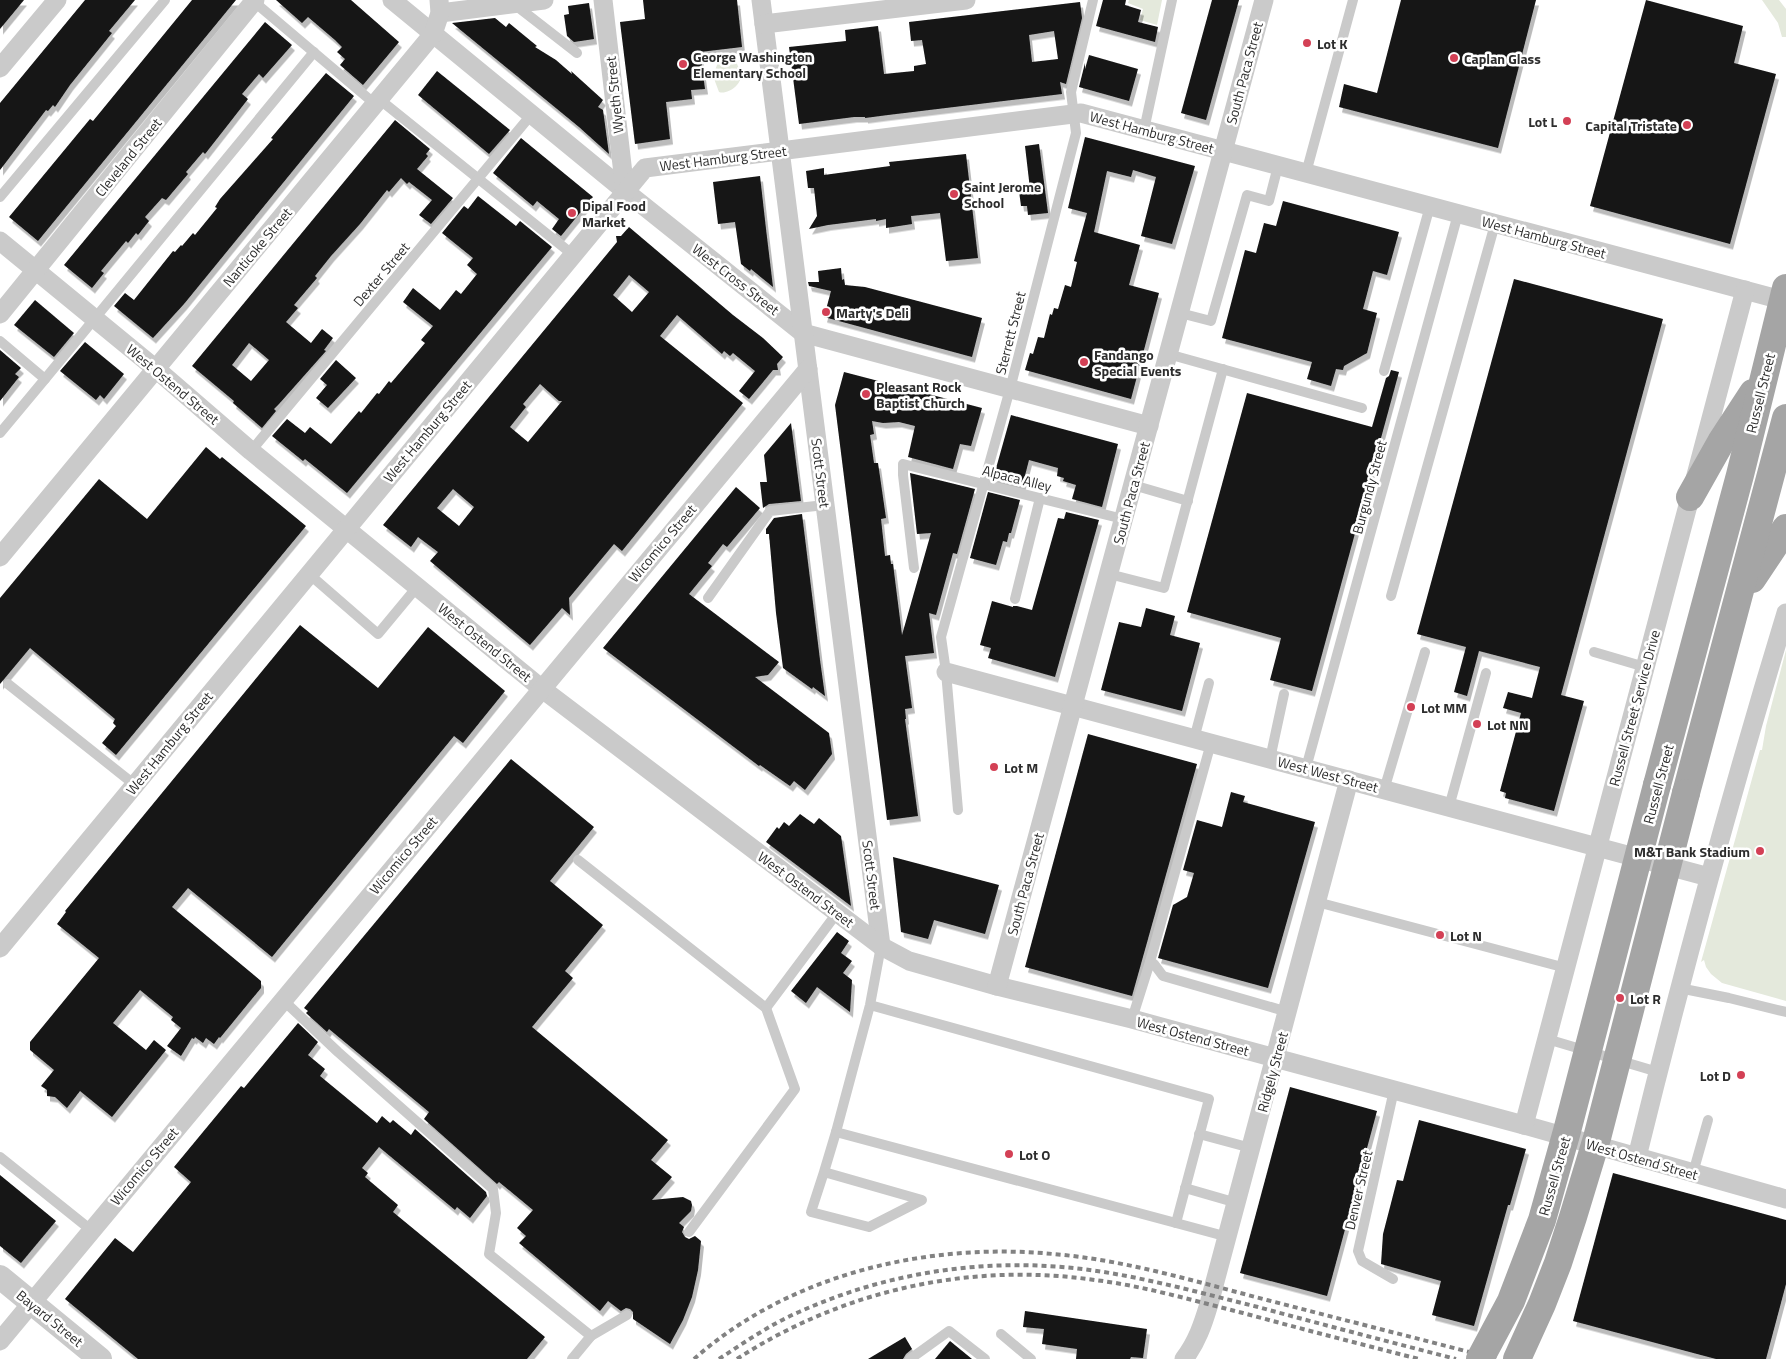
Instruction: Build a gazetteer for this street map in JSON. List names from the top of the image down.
{
  "streets": {
    "main road": ["Russell Street"],
    "street": [
      "South Paca Street",
      "Wyeth Street",
      "West Hamburg Street",
      "Cleveland Street",
      "Nanticoke Street",
      "West Cross Street",
      "West Ostend Street",
      "Scott Street",
      "Wicomico Street",
      "Russell Street Service Drive",
      "West West Street",
      "Ridgely Street",
      "Bayard Street"
    ],
    "lane": [
      "Dexter Street",
      "Sterrett Street",
      "Alpaca Alley",
      "Burgundy Street",
      "Denver Street"
    ]
  },
  "crossings": [
    ["South Paca Street", "West Hamburg Street"],
    ["South Paca Street", "West Cross Street"],
    ["South Paca Street", "West Ostend Street"],
    ["South Paca Street", "Alpaca Alley"],
    ["South Paca Street", "West West Street"],
    ["Wyeth Street", "West Hamburg Street"],
    ["Wyeth Street", "West Cross Street"],
    ["West Hamburg Street", "West Cross Street"],
    ["West Hamburg Street", "Sterrett Street"],
    ["West Hamburg Street", "West Ostend Street"],
    ["West Hamburg Street", "Russell Street"],
    ["West Hamburg Street", "Scott Street"],
    ["West Hamburg Street", "Burgundy Street"],
    ["West Hamburg Street", "Russell Street Service Drive"],
    ["Cleveland Street", "West Ostend Street"],
    ["Nanticoke Street", "West Cross Street"],
    ["Nanticoke Street", "West Ostend Street"],
    ["Dexter Street", "West Cross Street"],
    ["Dexter Street", "West Ostend Street"],
    ["West Cross Street", "Sterrett Street"],
    ["West Cross Street", "Scott Street"],
    ["Sterrett Street", "Alpaca Alley"],
    ["Sterrett Street", "West West Street"],
    ["West Ostend Street", "Scott Street"],
    ["West Ostend Street", "Wicomico Street"],
    ["West Ostend Street", "Russell Street Service Drive"],
    ["West Ostend Street", "Ridgely Street"],
    ["West Ostend Street", "Denver Street"],
    ["Scott Street", "Wicomico Street"],
    ["Burgundy Street", "West West Street"],
    ["Wicomico Street", "Bayard Street"],
    ["Russell Street Service Drive", "West West Street"],
    ["West West Street", "Ridgely Street"]
  ],
  "places": [
    "Lot K",
    "Caplan Glass",
    "George Washington Elementary School",
    "Lot L",
    "Capital Tristate",
    "Saint Jerome School",
    "Dipal Food Market",
    "Marty's Deli",
    "Fandango Special Events",
    "Pleasant Rock Baptist Church",
    "Lot MM",
    "Lot NN",
    "Lot M",
    "M&T Bank Stadium",
    "Lot N",
    "Lot R",
    "Lot D",
    "Lot O"
  ]
}
